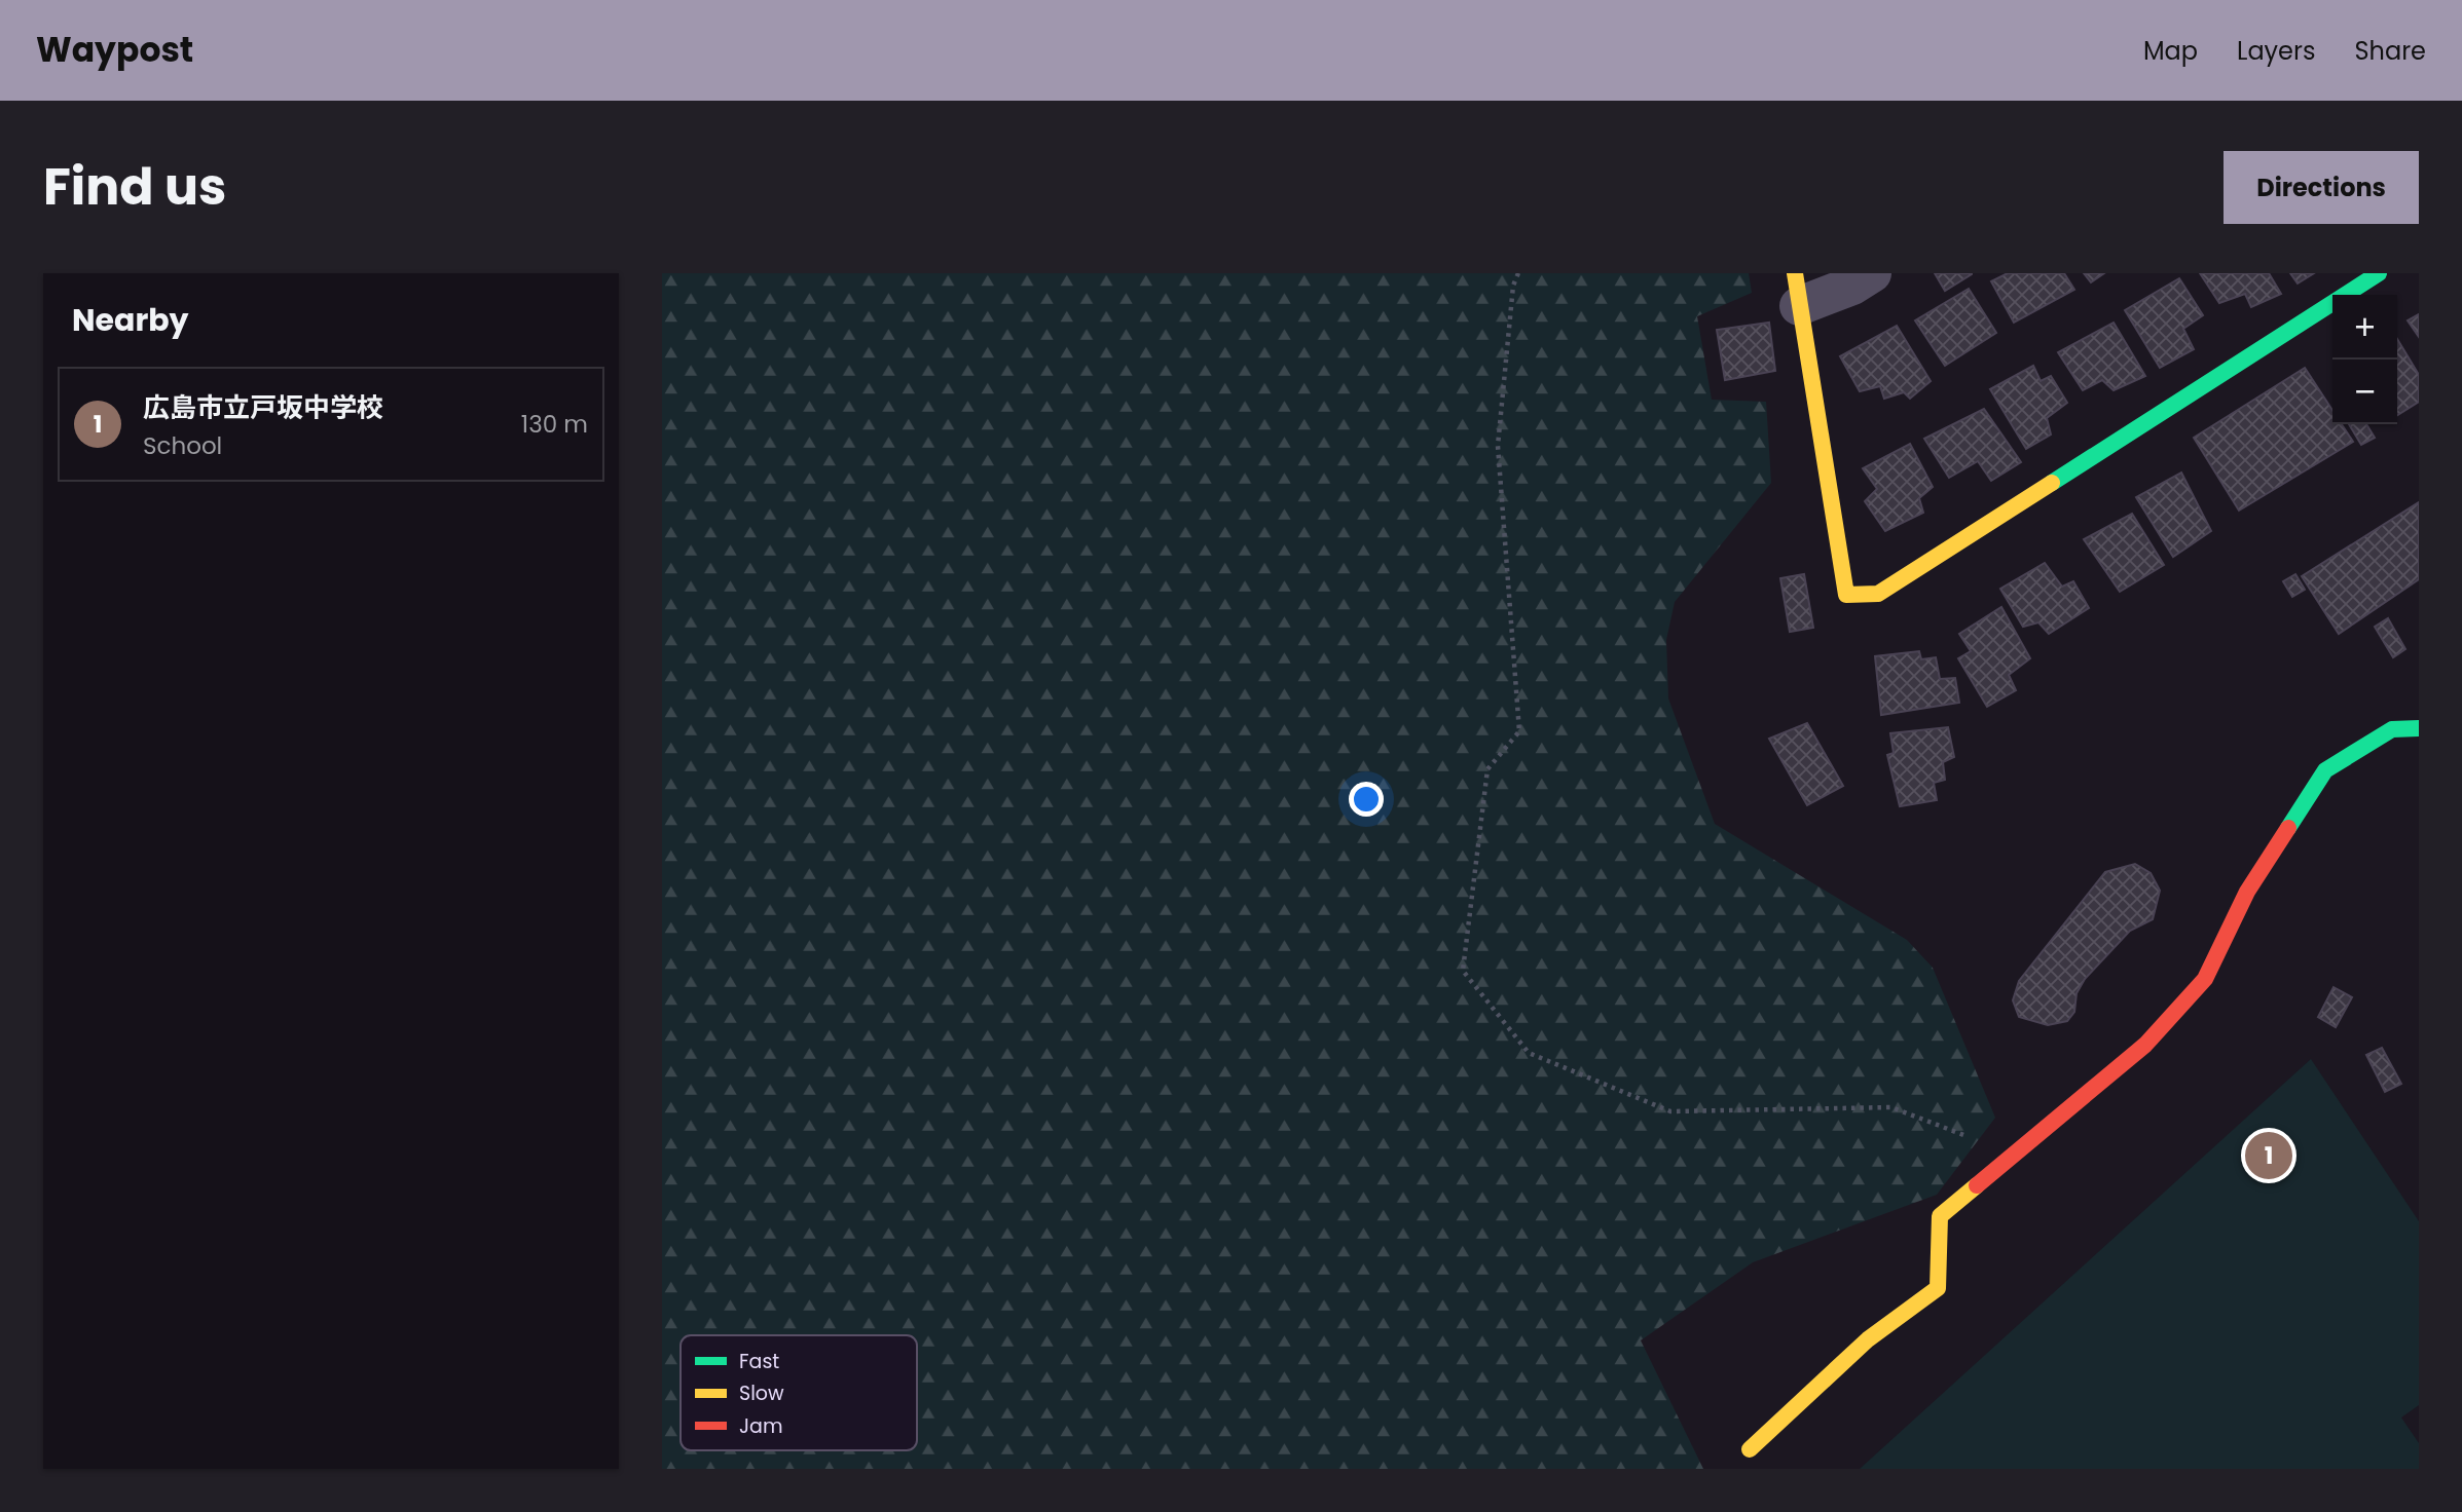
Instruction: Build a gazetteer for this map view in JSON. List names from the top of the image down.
{
  "legend": ["Fast", "Slow", "Jam"],
  "page": {
    "header": "Waypost",
    "nav": ["Map", "Layers", "Share"],
    "title": "Find us",
    "buttons": "Directions",
    "heading": "Nearby",
    "map_buttons": ["+", "−"],
    "list": [
      {
        "mark": "1",
        "name": "広島市立戸坂中学校",
        "note": "School",
        "value": "130 m"
      }
    ],
    "pins": "1"
  }
}
